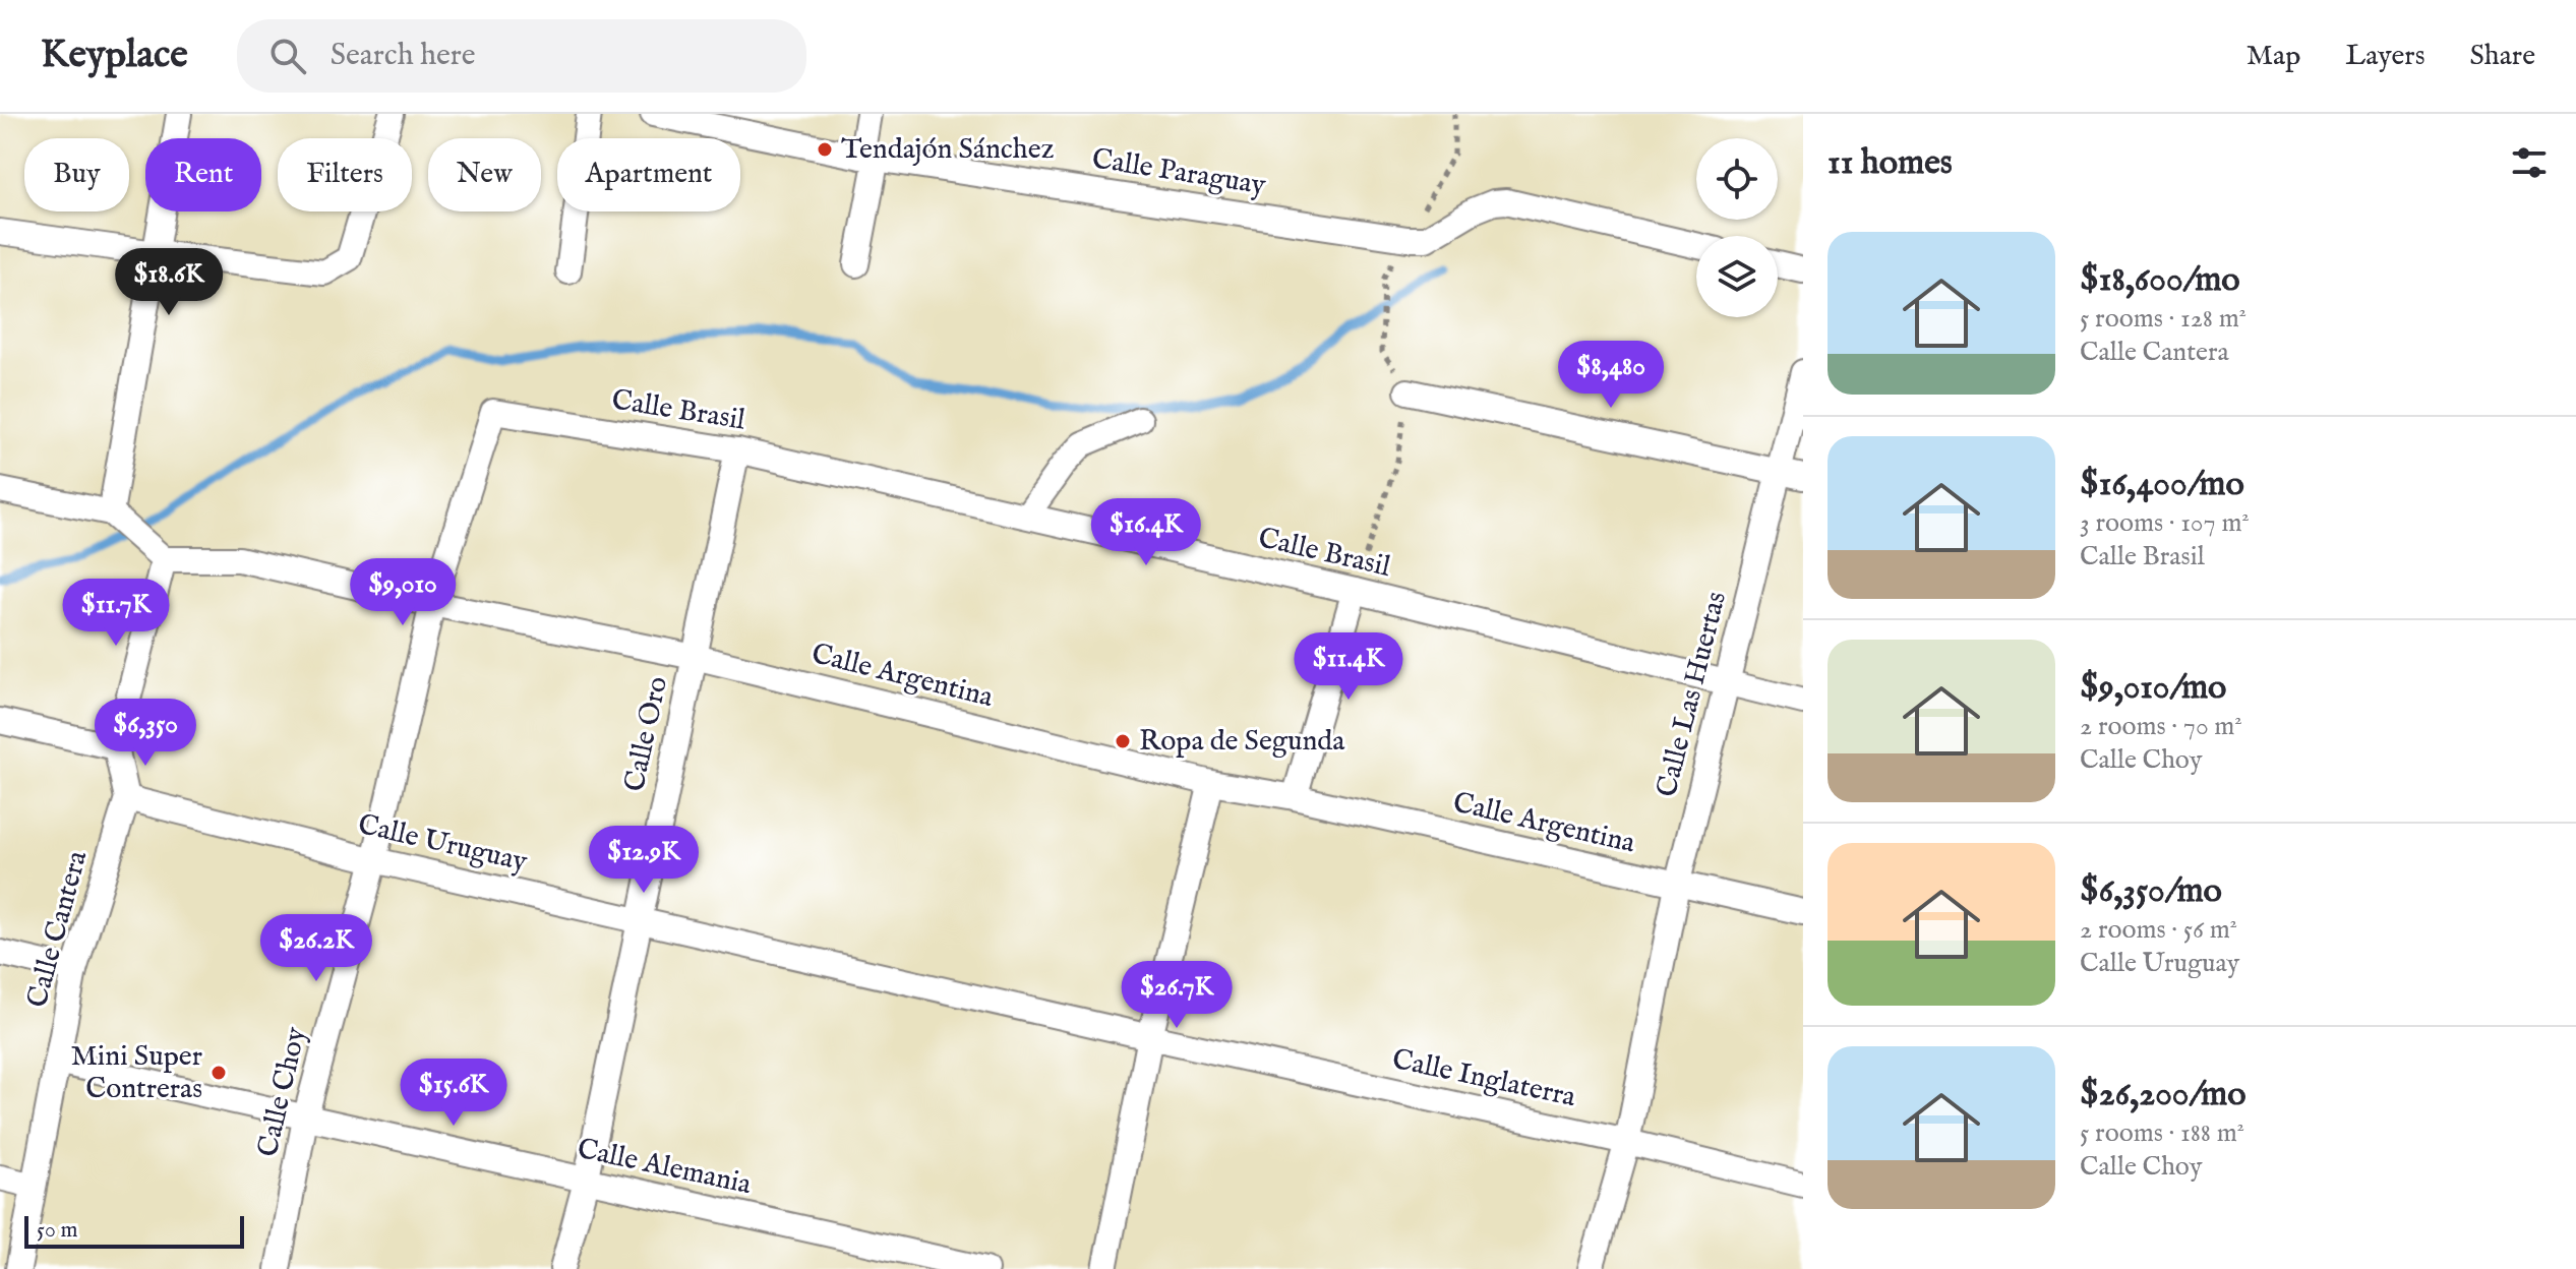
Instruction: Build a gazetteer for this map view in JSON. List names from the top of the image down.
{
  "streets": {
    "street": [
      "Calle Paraguay",
      "Calle Brasil",
      "Calle Argentina",
      "Calle Las Huertas",
      "Calle Oro",
      "Calle Uruguay",
      "Calle Cantera",
      "Calle Inglaterra",
      "Calle Choy",
      "Calle Alemania"
    ]
  },
  "crossings": [
    ["Calle Brasil", "Calle Las Huertas"],
    ["Calle Brasil", "Calle Oro"],
    ["Calle Brasil", "Calle Choy"],
    ["Calle Argentina", "Calle Las Huertas"],
    ["Calle Argentina", "Calle Oro"],
    ["Calle Argentina", "Calle Choy"],
    ["Calle Las Huertas", "Calle Inglaterra"],
    ["Calle Oro", "Calle Uruguay"],
    ["Calle Oro", "Calle Alemania"],
    ["Calle Uruguay", "Calle Cantera"],
    ["Calle Uruguay", "Calle Inglaterra"],
    ["Calle Uruguay", "Calle Choy"],
    ["Calle Cantera", "Calle Alemania"],
    ["Calle Choy", "Calle Alemania"]
  ],
  "places": ["Tendajón Sánchez", "Ropa de Segunda", "Mini Super Contreras"],
  "scale_bar": "50 m",
  "page": {
    "header": "Keyplace",
    "search": "Search here",
    "nav": ["Map", "Layers", "Share"],
    "heading": "11 homes",
    "chip": [
      "Buy",
      "Rent",
      "Filters",
      "New",
      "Apartment"
    ],
    "list": [
      {
        "name": "$18,600/mo",
        "note": "5 rooms · 128 m² · Calle Cantera"
      },
      {
        "name": "$16,400/mo",
        "note": "3 rooms · 107 m² · Calle Brasil"
      },
      {
        "name": "$9,010/mo",
        "note": "2 rooms · 70 m² · Calle Choy"
      },
      {
        "name": "$6,350/mo",
        "note": "2 rooms · 56 m² · Calle Uruguay"
      },
      {
        "name": "$26,200/mo",
        "note": "5 rooms · 188 m² · Calle Choy"
      }
    ],
    "price": [
      "$18.6K",
      "$8,480",
      "$16.4K",
      "$9,010",
      "$11.7K",
      "$11.4K",
      "$6,350",
      "$12.9K",
      "$26.2K",
      "$26.7K",
      "$15.6K"
    ],
    "scale": "50 m"
  }
}
